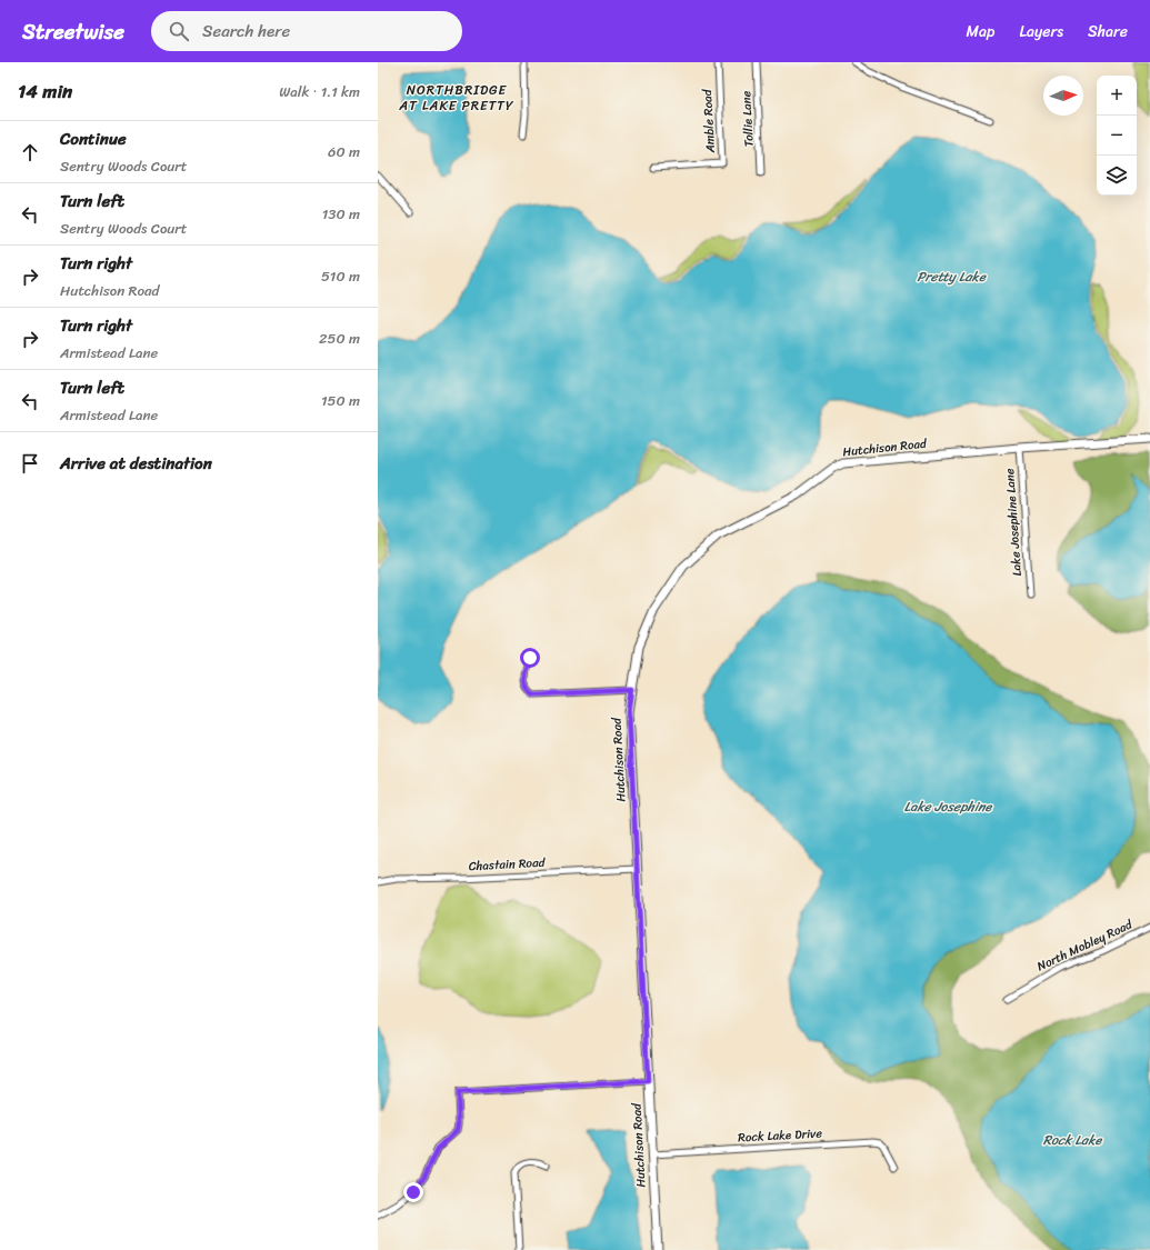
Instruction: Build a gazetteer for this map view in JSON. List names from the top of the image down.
{
  "streets": {
    "street": [
      "Tollie Lane",
      "Amble Road",
      "Hutchison Road",
      "Lake Josephine Lane",
      "Chastain Road",
      "North Mobley Road",
      "Rock Lake Drive"
    ]
  },
  "crossings": [
    ["Hutchison Road", "Lake Josephine Lane"],
    ["Hutchison Road", "Chastain Road"],
    ["Hutchison Road", "Rock Lake Drive"]
  ],
  "districts": ["NORTHBRIDGE AT LAKE PRETTY"],
  "water": ["Pretty Lake", "Lake Josephine", "Rock Lake"],
  "north": "right",
  "page": {
    "header": "Streetwise",
    "search": "Search here",
    "nav": ["Map", "Layers", "Share"],
    "heading": ["14 min", "Walk · 1.1 km"],
    "map_buttons": ["+", "−"],
    "list": [
      ["Continue", "Sentry Woods Court", "60 m"],
      ["Turn left", "Sentry Woods Court", "130 m"],
      ["Turn right", "Hutchison Road", "510 m"],
      ["Turn right", "Armistead Lane", "250 m"],
      ["Turn left", "Armistead Lane", "150 m"],
      "Arrive at destination"
    ]
  }
}
